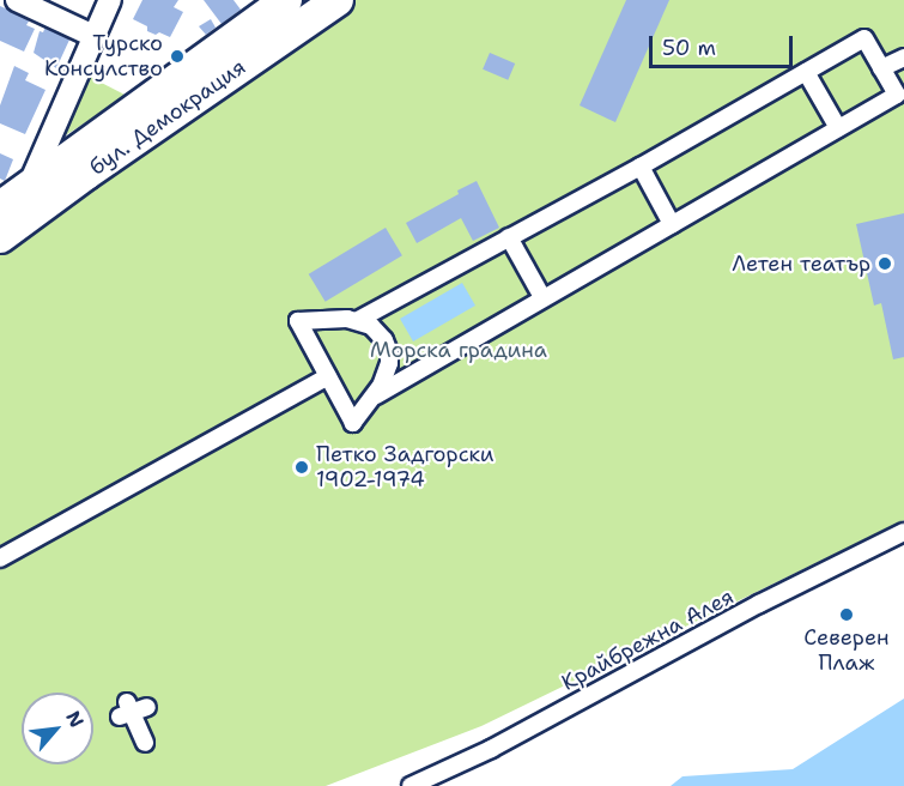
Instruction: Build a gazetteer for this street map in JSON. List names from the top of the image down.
{
  "streets": {
    "main road": ["бул. Демокрация"],
    "street": ["Крайбрежна Алея"]
  },
  "parks": ["Морска градина"],
  "places": [
    "Турско Консулство",
    "Летен театър",
    "Петко Задгорски 1902-1974",
    "Северен Плаж"
  ],
  "scale_bar": "50 m",
  "north": "top right"
}
